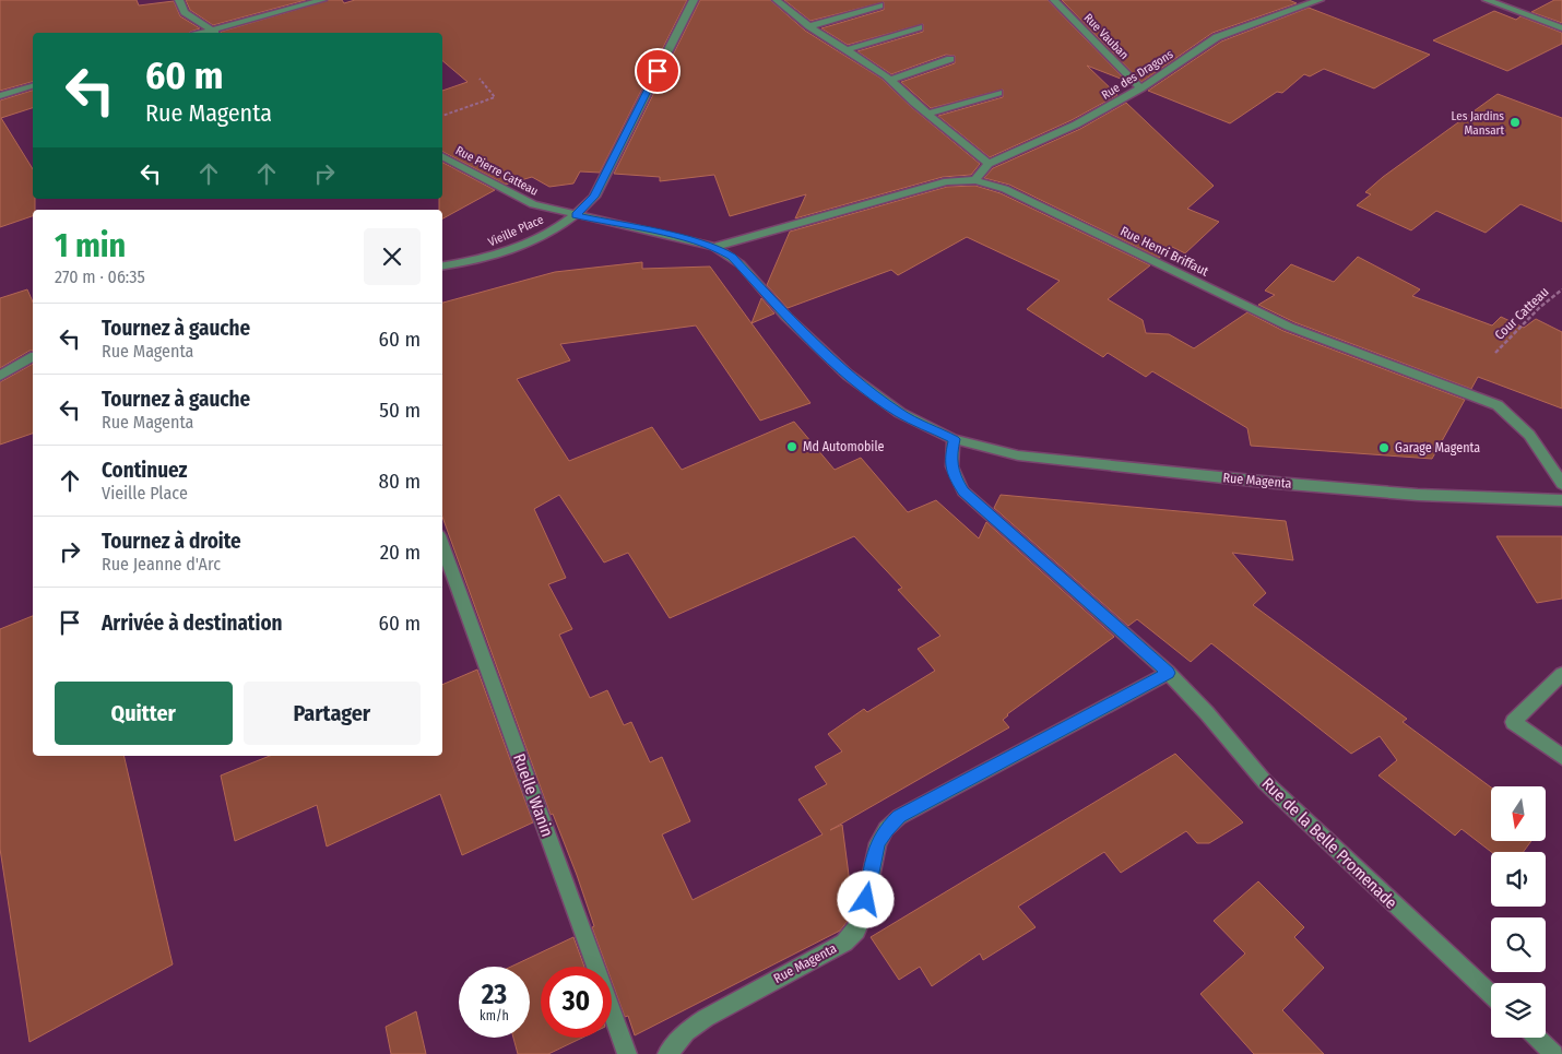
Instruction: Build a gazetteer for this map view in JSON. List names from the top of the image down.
{
  "streets": {
    "street": [
      "Rue Vauban",
      "Rue des Dragons",
      "Rue Pierre Catteau",
      "Vieille Place",
      "Rue Henri Briffaut",
      "Rue Magenta",
      "Ruelle Wanin",
      "Rue de la Belle Promenade"
    ],
    "path": ["Cour Catteau"]
  },
  "crossings": [
    ["Rue Vauban", "Rue des Dragons"],
    ["Rue des Dragons", "Rue Henri Briffaut"],
    ["Rue Pierre Catteau", "Vieille Place"],
    ["Rue Pierre Catteau", "Rue Magenta"],
    ["Vieille Place", "Rue Magenta"],
    ["Rue Henri Briffaut", "Rue Magenta"],
    ["Rue Magenta", "Rue de la Belle Promenade"]
  ],
  "places": ["Les Jardins Mansart", "Md Automobile", "Garage Magenta"],
  "north": "bottom",
  "page": {
    "turn": ["60 m", "Rue Magenta"],
    "heading": ["1 min", "270 m · 06:35"],
    "list": [
      {
        "name": "Tournez à gauche",
        "note": "Rue Magenta",
        "value": "60 m"
      },
      {
        "name": "Tournez à gauche",
        "note": "Rue Magenta",
        "value": "50 m"
      },
      {
        "name": "Continuez",
        "note": "Vieille Place",
        "value": "80 m"
      },
      {
        "name": "Tournez à droite",
        "note": "Rue Jeanne d'Arc",
        "value": "20 m"
      },
      {
        "name": "Arrivée à destination",
        "value": "60 m"
      }
    ],
    "buttons": ["Quitter", "Partager"],
    "speed": "23 km/h",
    "limit": "30"
  }
}
